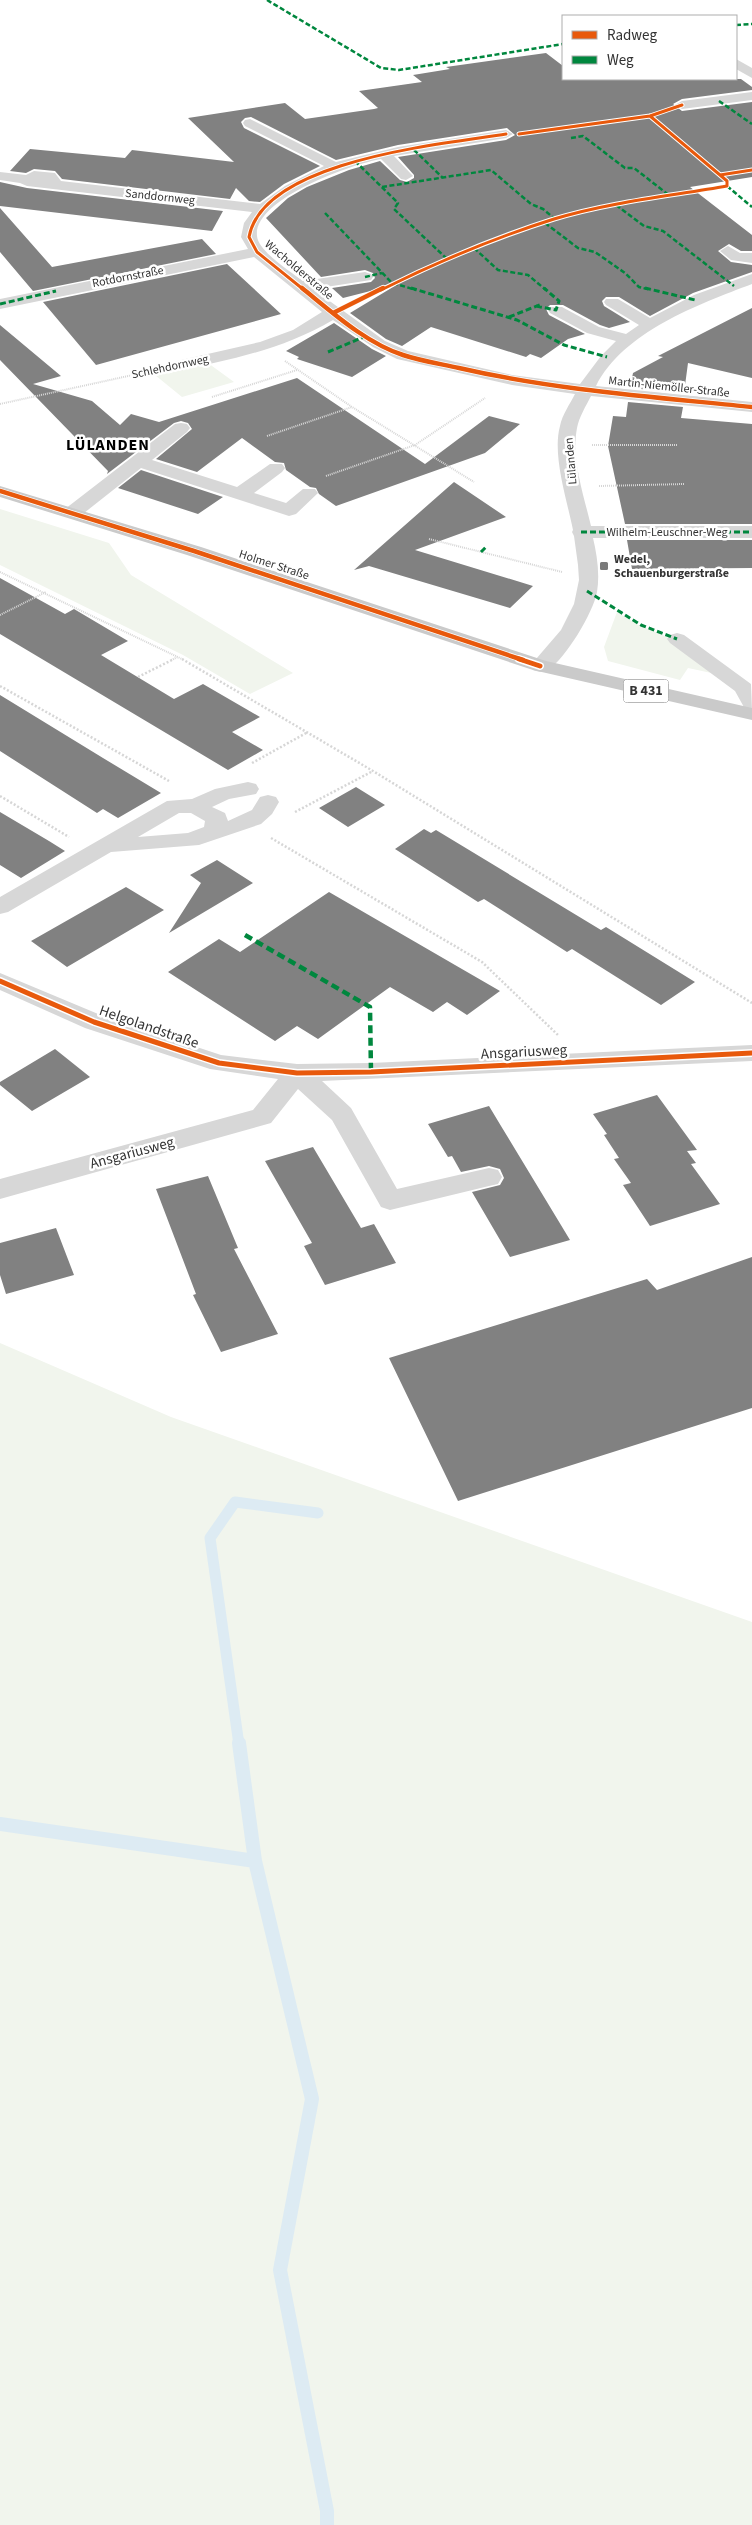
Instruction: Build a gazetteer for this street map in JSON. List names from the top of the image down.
{
  "streets": {
    "main road": ["Holmer Straße", "B 431"],
    "street": [
      "Sanddornweg",
      "Wacholderstraße",
      "Rotdornstraße",
      "Schlehdornweg",
      "Martin-Niemöller-Straße",
      "Lülanden",
      "Wilhelm-Leuschner-Weg",
      "Helgolandstraße",
      "Ansgariusweg"
    ]
  },
  "crossings": [
    ["Sanddornweg", "Wacholderstraße"],
    ["Wacholderstraße", "Rotdornstraße"],
    ["Wacholderstraße", "Schlehdornweg"],
    ["Wacholderstraße", "Martin-Niemöller-Straße"],
    ["Wacholderstraße", "Lülanden"],
    ["Martin-Niemöller-Straße", "Lülanden"],
    ["Lülanden", "Wilhelm-Leuschner-Weg"],
    ["Lülanden", "Holmer Straße"],
    ["Helgolandstraße", "Ansgariusweg"]
  ],
  "districts": ["LÜLANDEN"],
  "places": {
    "transit": ["Wedel, Schauenburgerstraße"]
  },
  "legend": ["Radweg", "Weg"]
}
